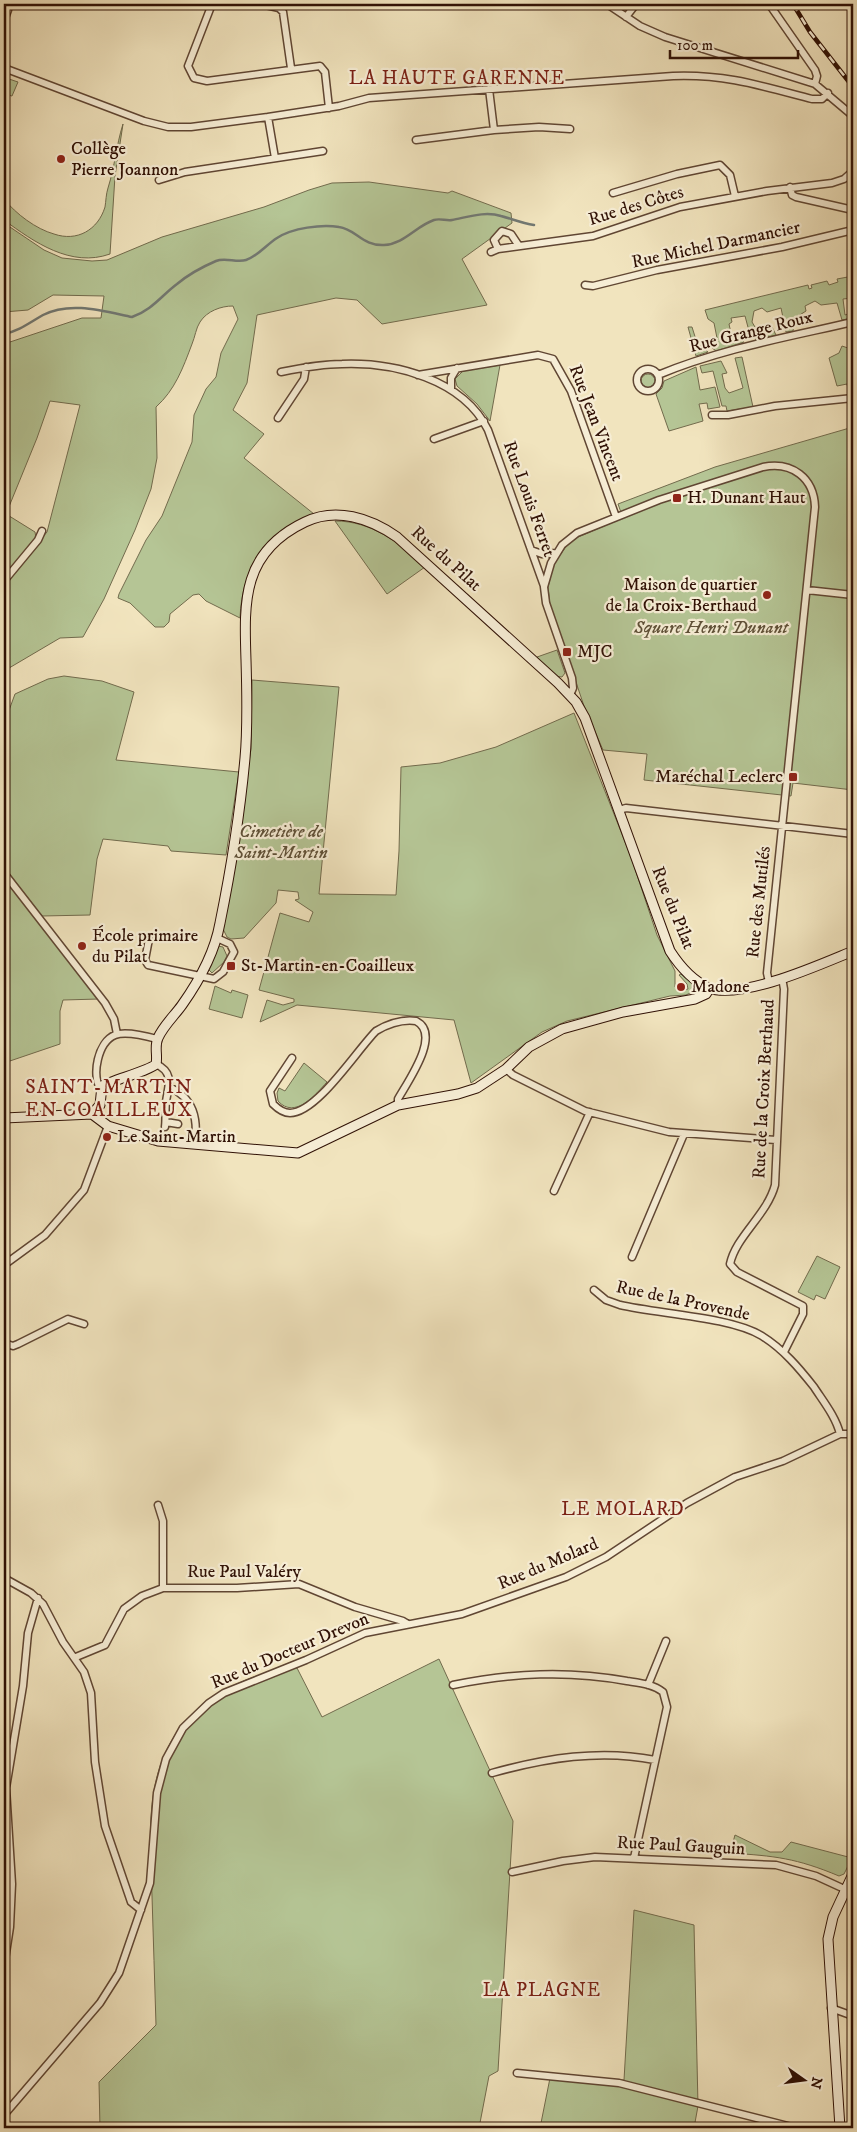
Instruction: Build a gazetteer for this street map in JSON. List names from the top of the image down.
{
  "streets": {
    "main road": ["Rue du Pilat"],
    "street": [
      "Rue des Côtes",
      "Rue Michel Darmancier",
      "Rue Grange Roux",
      "Rue Jean Vincent",
      "Rue Louis Ferret",
      "Rue des Mutilés",
      "Rue de la Croix Berthaud",
      "Rue de la Provende",
      "Rue du Molard",
      "Rue Paul Valéry",
      "Rue du Docteur Drevon",
      "Rue Paul Gauguin"
    ]
  },
  "crossings": [
    ["Rue Jean Vincent", "Rue Louis Ferret"],
    ["Rue Jean Vincent", "Rue des Mutilés"],
    ["Rue Louis Ferret", "Rue du Pilat"],
    ["Rue de la Croix Berthaud", "Rue de la Provende"],
    ["Rue de la Provende", "Rue du Molard"],
    ["Rue du Molard", "Rue Paul Valéry"],
    ["Rue du Molard", "Rue du Docteur Drevon"],
    ["Rue Paul Valéry", "Rue du Docteur Drevon"]
  ],
  "districts": [
    "LA HAUTE GARENNE",
    "SAINT-MARTIN EN COAILLEUX",
    "LE MOLARD",
    "LA PLAGNE"
  ],
  "parks": ["Square Henri Dunant", "Cimetière de Saint-Martin"],
  "places": {
    "other": [
      "Collège Pierre Joannon",
      "Maison de quartier de la Croix-Berthaud",
      "École primaire du Pilat",
      "Madone",
      "Le Saint-Martin"
    ],
    "transit": [
      "H. Dunant Haut",
      "MJC",
      "Maréchal Leclerc",
      "St-Martin-en-Coailleux"
    ]
  },
  "scale_bar": "100 m",
  "north": "right"
}
